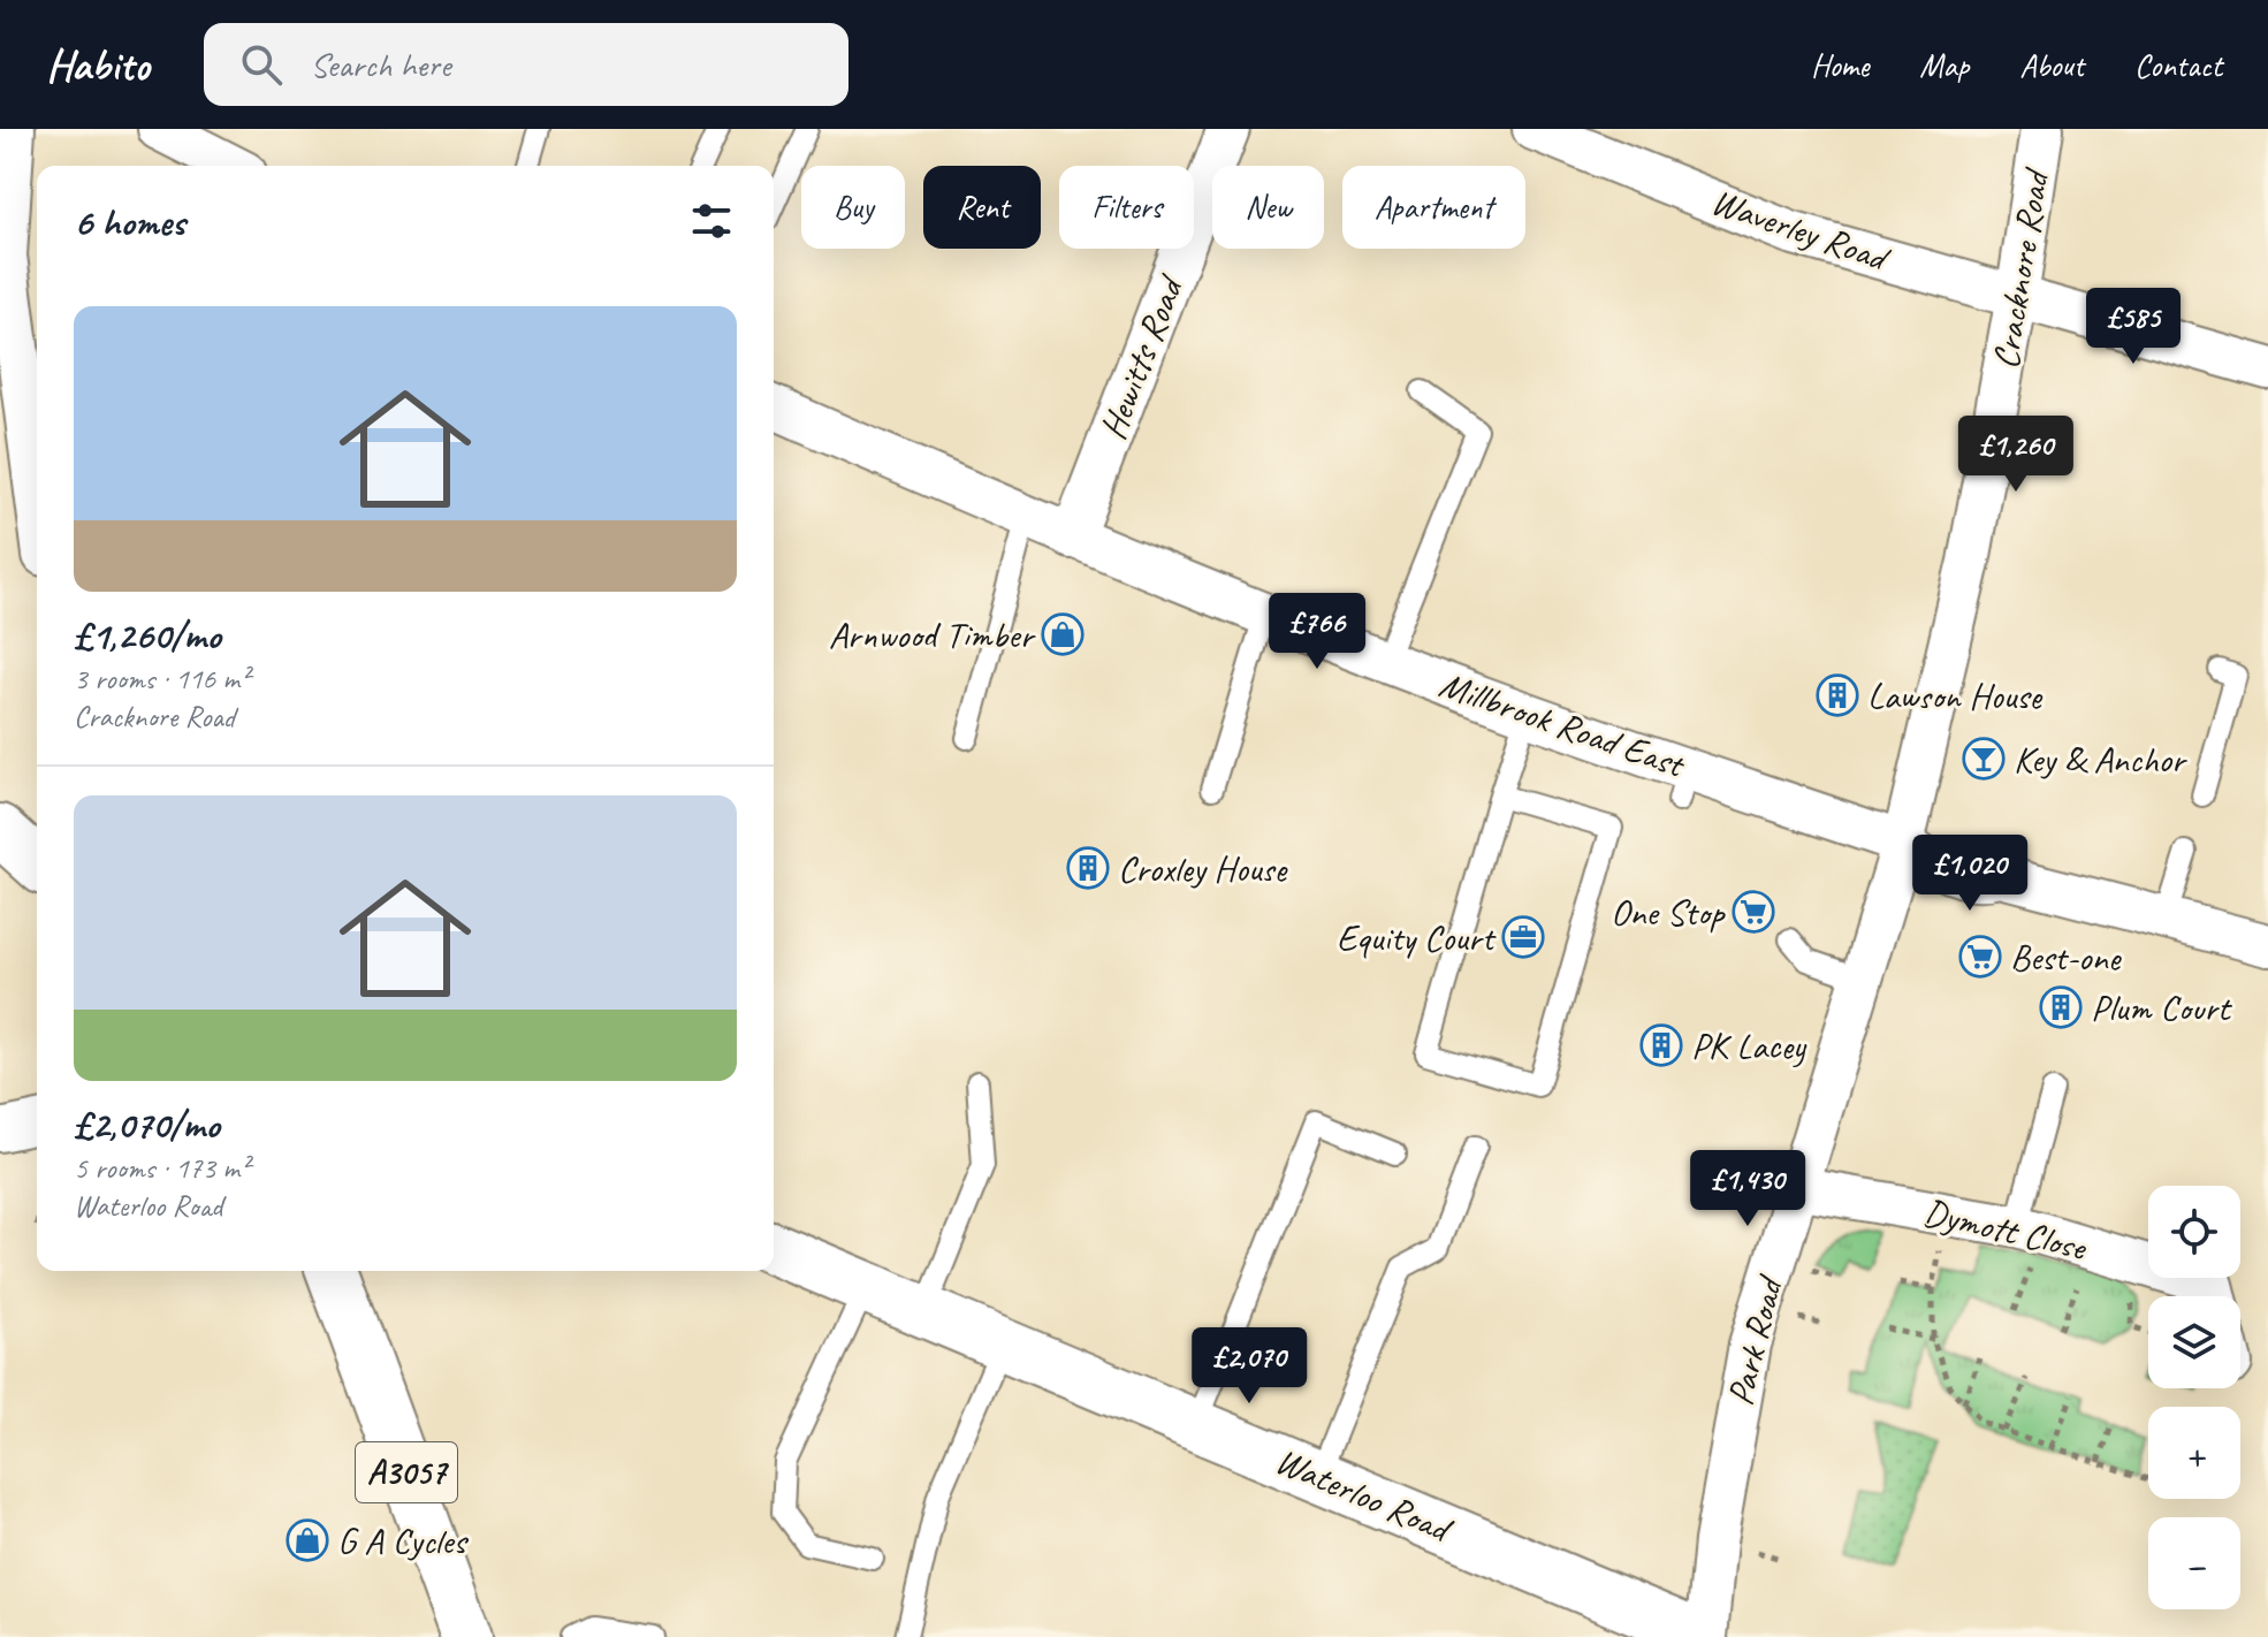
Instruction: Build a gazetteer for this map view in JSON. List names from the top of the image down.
{
  "streets": {
    "street": [
      "Waverley Road",
      "Cracknore Road",
      "Hewitts Road",
      "Millbrook Road East",
      "Dymott Close",
      "Park Road",
      "A3057",
      "Waterloo Road"
    ]
  },
  "crossings": [
    ["Waverley Road", "Cracknore Road"],
    ["Cracknore Road", "Millbrook Road East"],
    ["Cracknore Road", "Park Road"],
    ["Hewitts Road", "Millbrook Road East"],
    ["Millbrook Road East", "Park Road"],
    ["Dymott Close", "Park Road"],
    ["Park Road", "Waterloo Road"]
  ],
  "places": {
    "shop": ["Arnwood Timber", "G A Cycles"],
    "building": [
      "Lawson House",
      "Croxley House",
      "Plum Court",
      "PK Lacey"
    ],
    "bar": ["Key & Anchor"],
    "supermarket": ["One Stop", "Best-one"],
    "office": ["Equity Court"]
  },
  "page": {
    "header": "Habito",
    "search": "Search here",
    "nav": [
      "Home",
      "Map",
      "About",
      "Contact"
    ],
    "chip": [
      "Buy",
      "Rent",
      "Filters",
      "New",
      "Apartment"
    ],
    "heading": "6 homes",
    "list": [
      {
        "name": "£1,260/mo",
        "note": "3 rooms · 116 m² · Cracknore Road"
      },
      {
        "name": "£2,070/mo",
        "note": "5 rooms · 173 m² · Waterloo Road"
      }
    ],
    "price": [
      "£585",
      "£1,260",
      "£766",
      "£1,020",
      "£1,430",
      "£2,070"
    ],
    "map_buttons": ["+", "−"]
  }
}
